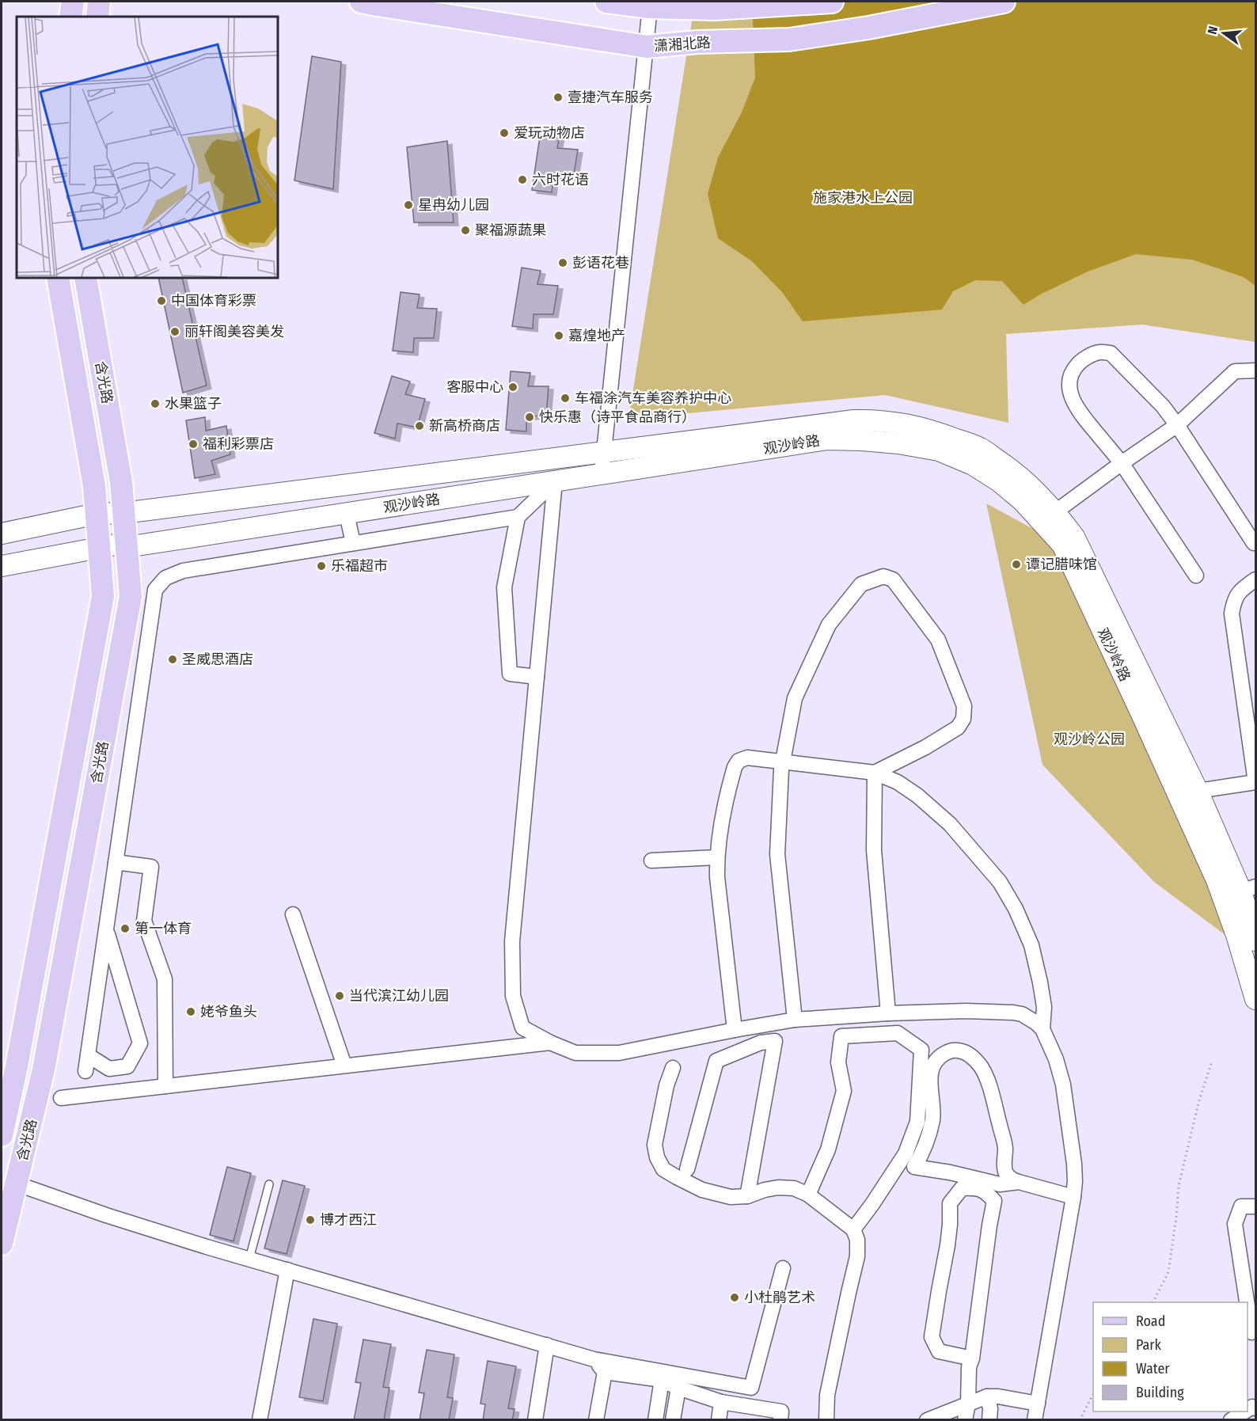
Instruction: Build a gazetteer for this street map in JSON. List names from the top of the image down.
{
  "streets": {
    "main road": ["潇湘北路", "含光路", "观沙岭路"]
  },
  "crossings": [
    ["含光路", "观沙岭路"]
  ],
  "parks": ["施家港水上公园", "观沙岭公园"],
  "places": [
    "壹捷汽车服务",
    "爱玩动物店",
    "六时花语",
    "星冉幼儿园",
    "聚福源蔬果",
    "彭语花巷",
    "中国体育彩票",
    "丽轩阁美容美发",
    "嘉煌地产",
    "客服中心",
    "车福涂汽车美容养护中心",
    "水果篮子",
    "快乐惠（诗平食品商行）",
    "新高桥商店",
    "福利彩票店",
    "谭记腊味馆",
    "乐福超市",
    "圣威思酒店",
    "第一体育",
    "当代滨江幼儿园",
    "姥爷鱼头",
    "博才西江",
    "小杜鹃艺术"
  ],
  "legend": [
    "Road",
    "Park",
    "Water",
    "Building"
  ],
  "north": "left"
}
